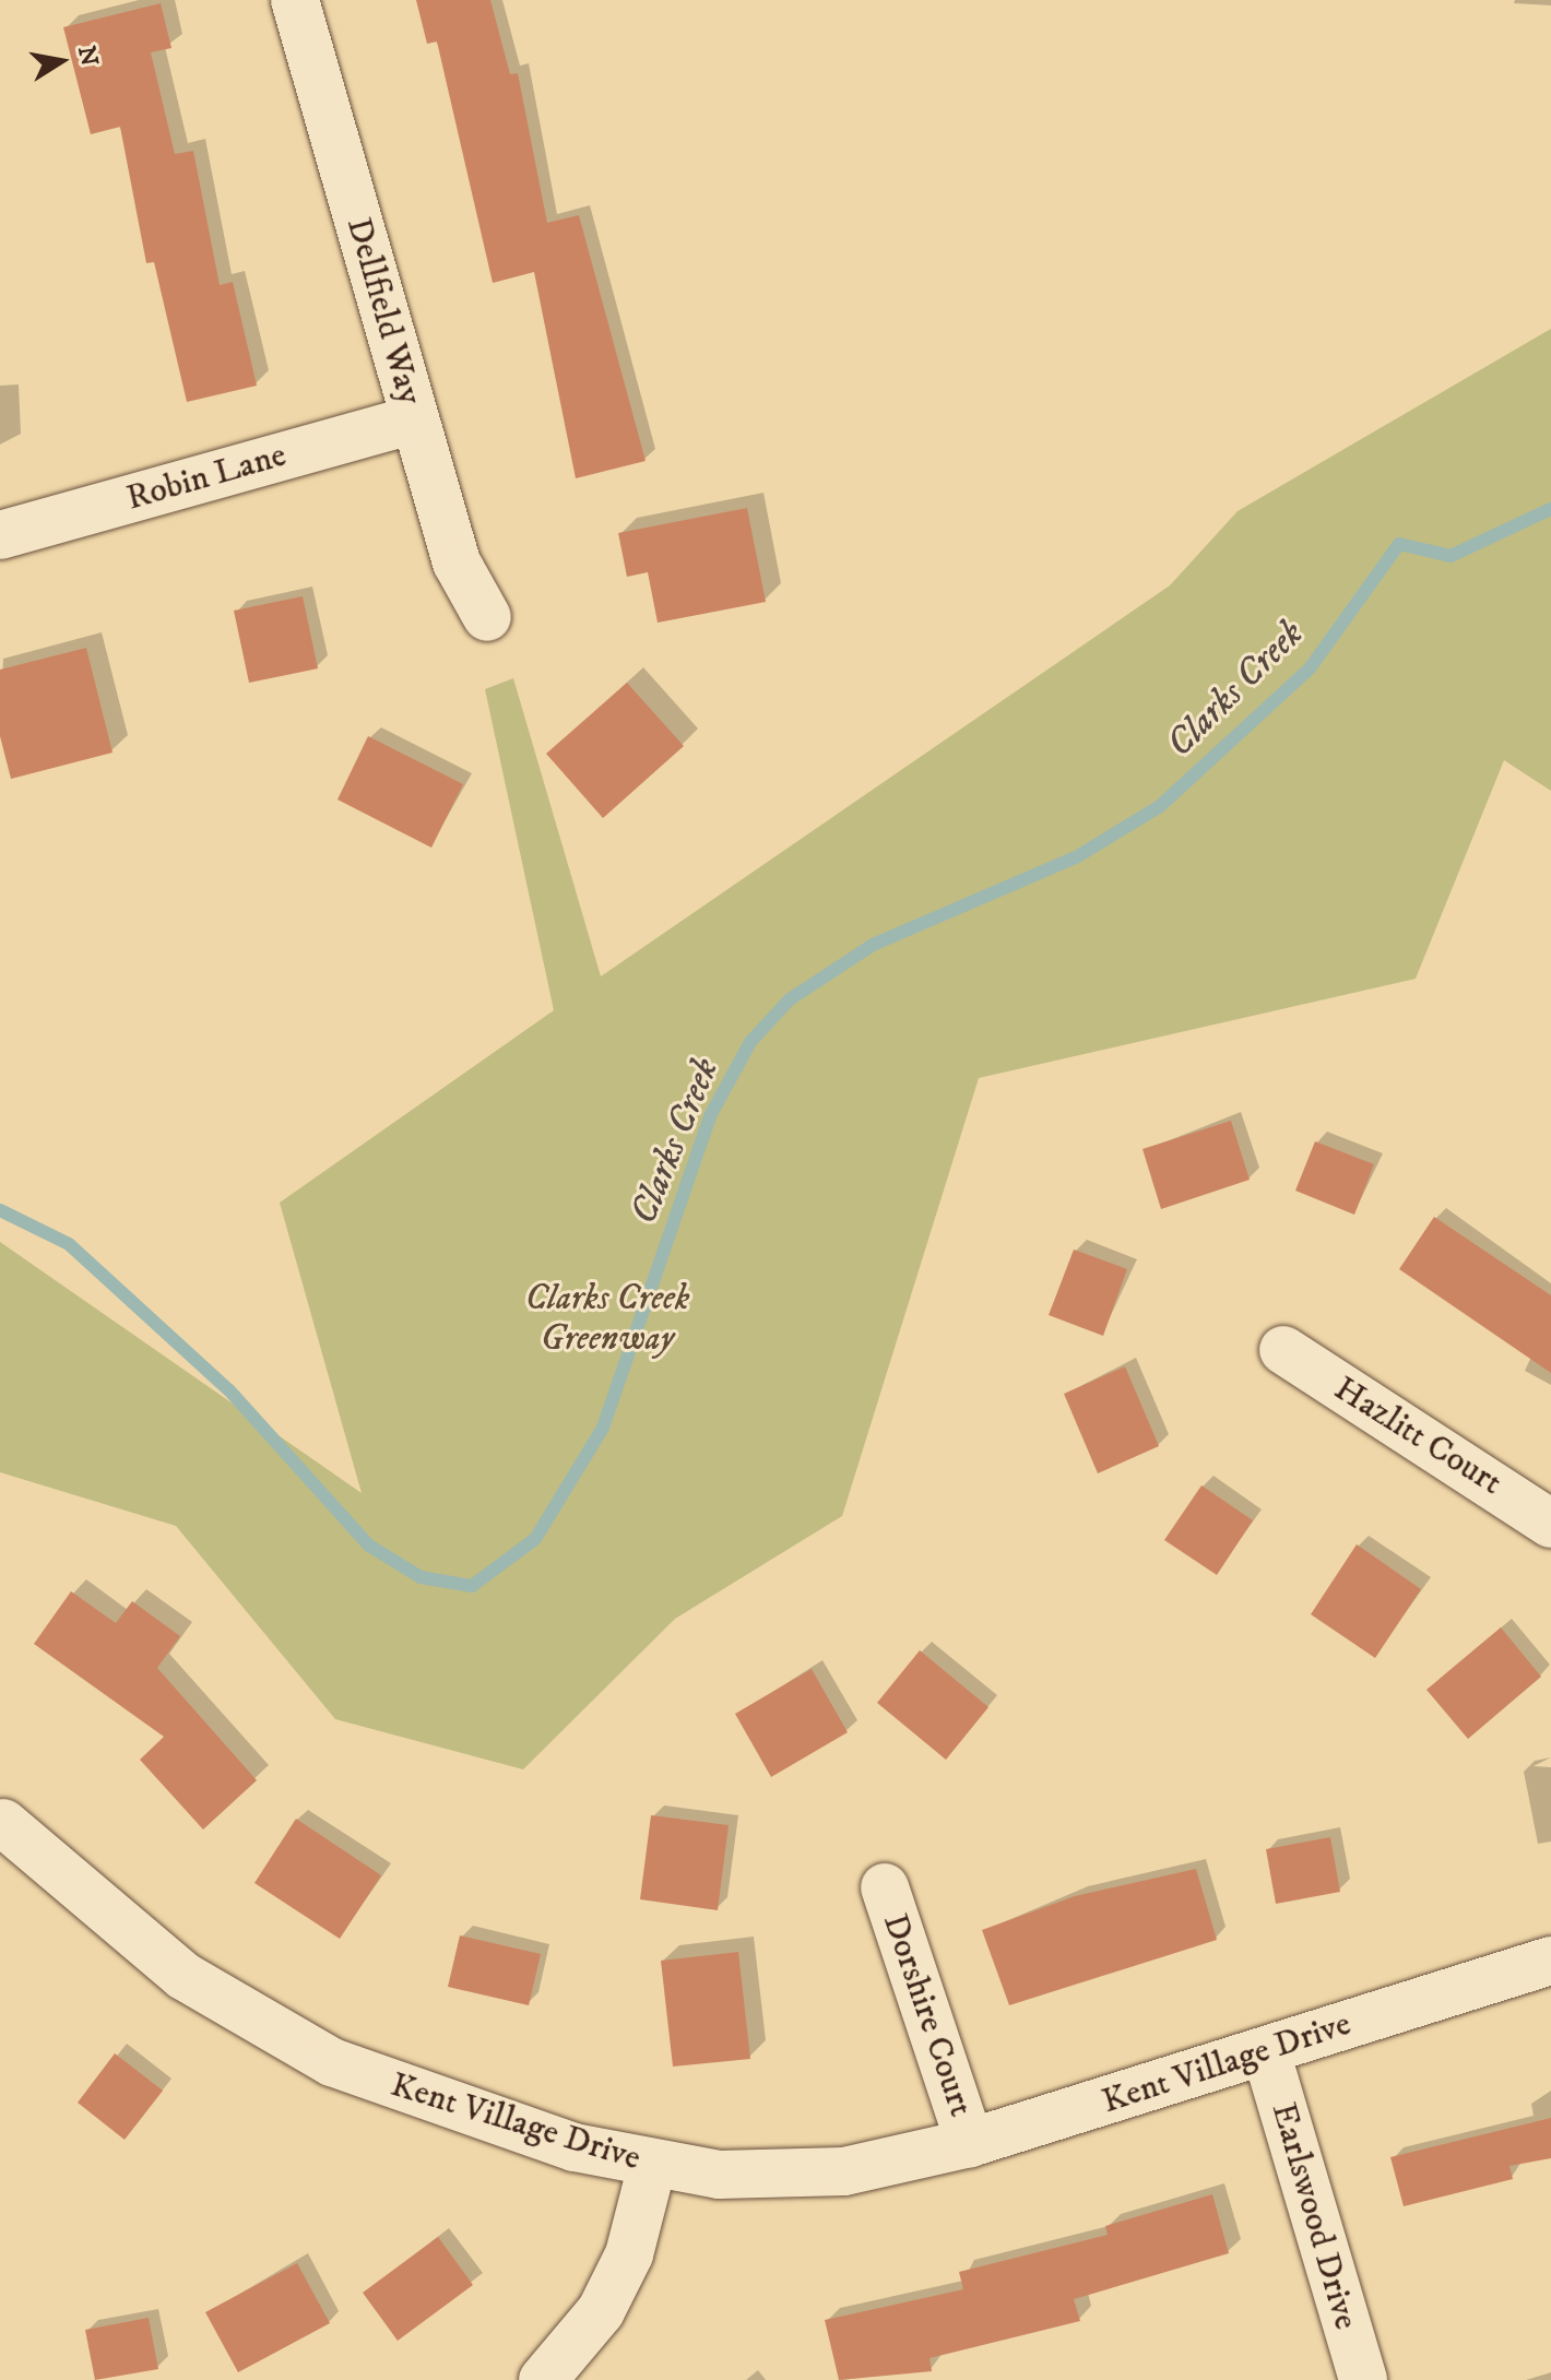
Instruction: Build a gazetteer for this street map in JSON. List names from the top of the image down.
{
  "streets": {
    "street": [
      "Dellfield Way",
      "Robin Lane",
      "Hazlitt Court",
      "Dorshire Court",
      "Kent Village Drive",
      "Earlswood Drive"
    ]
  },
  "crossings": [
    ["Dellfield Way", "Robin Lane"],
    ["Dorshire Court", "Kent Village Drive"],
    ["Kent Village Drive", "Earlswood Drive"]
  ],
  "water": ["Clarks Creek"],
  "parks": ["Clarks Creek Greenway"],
  "north": "right"
}
